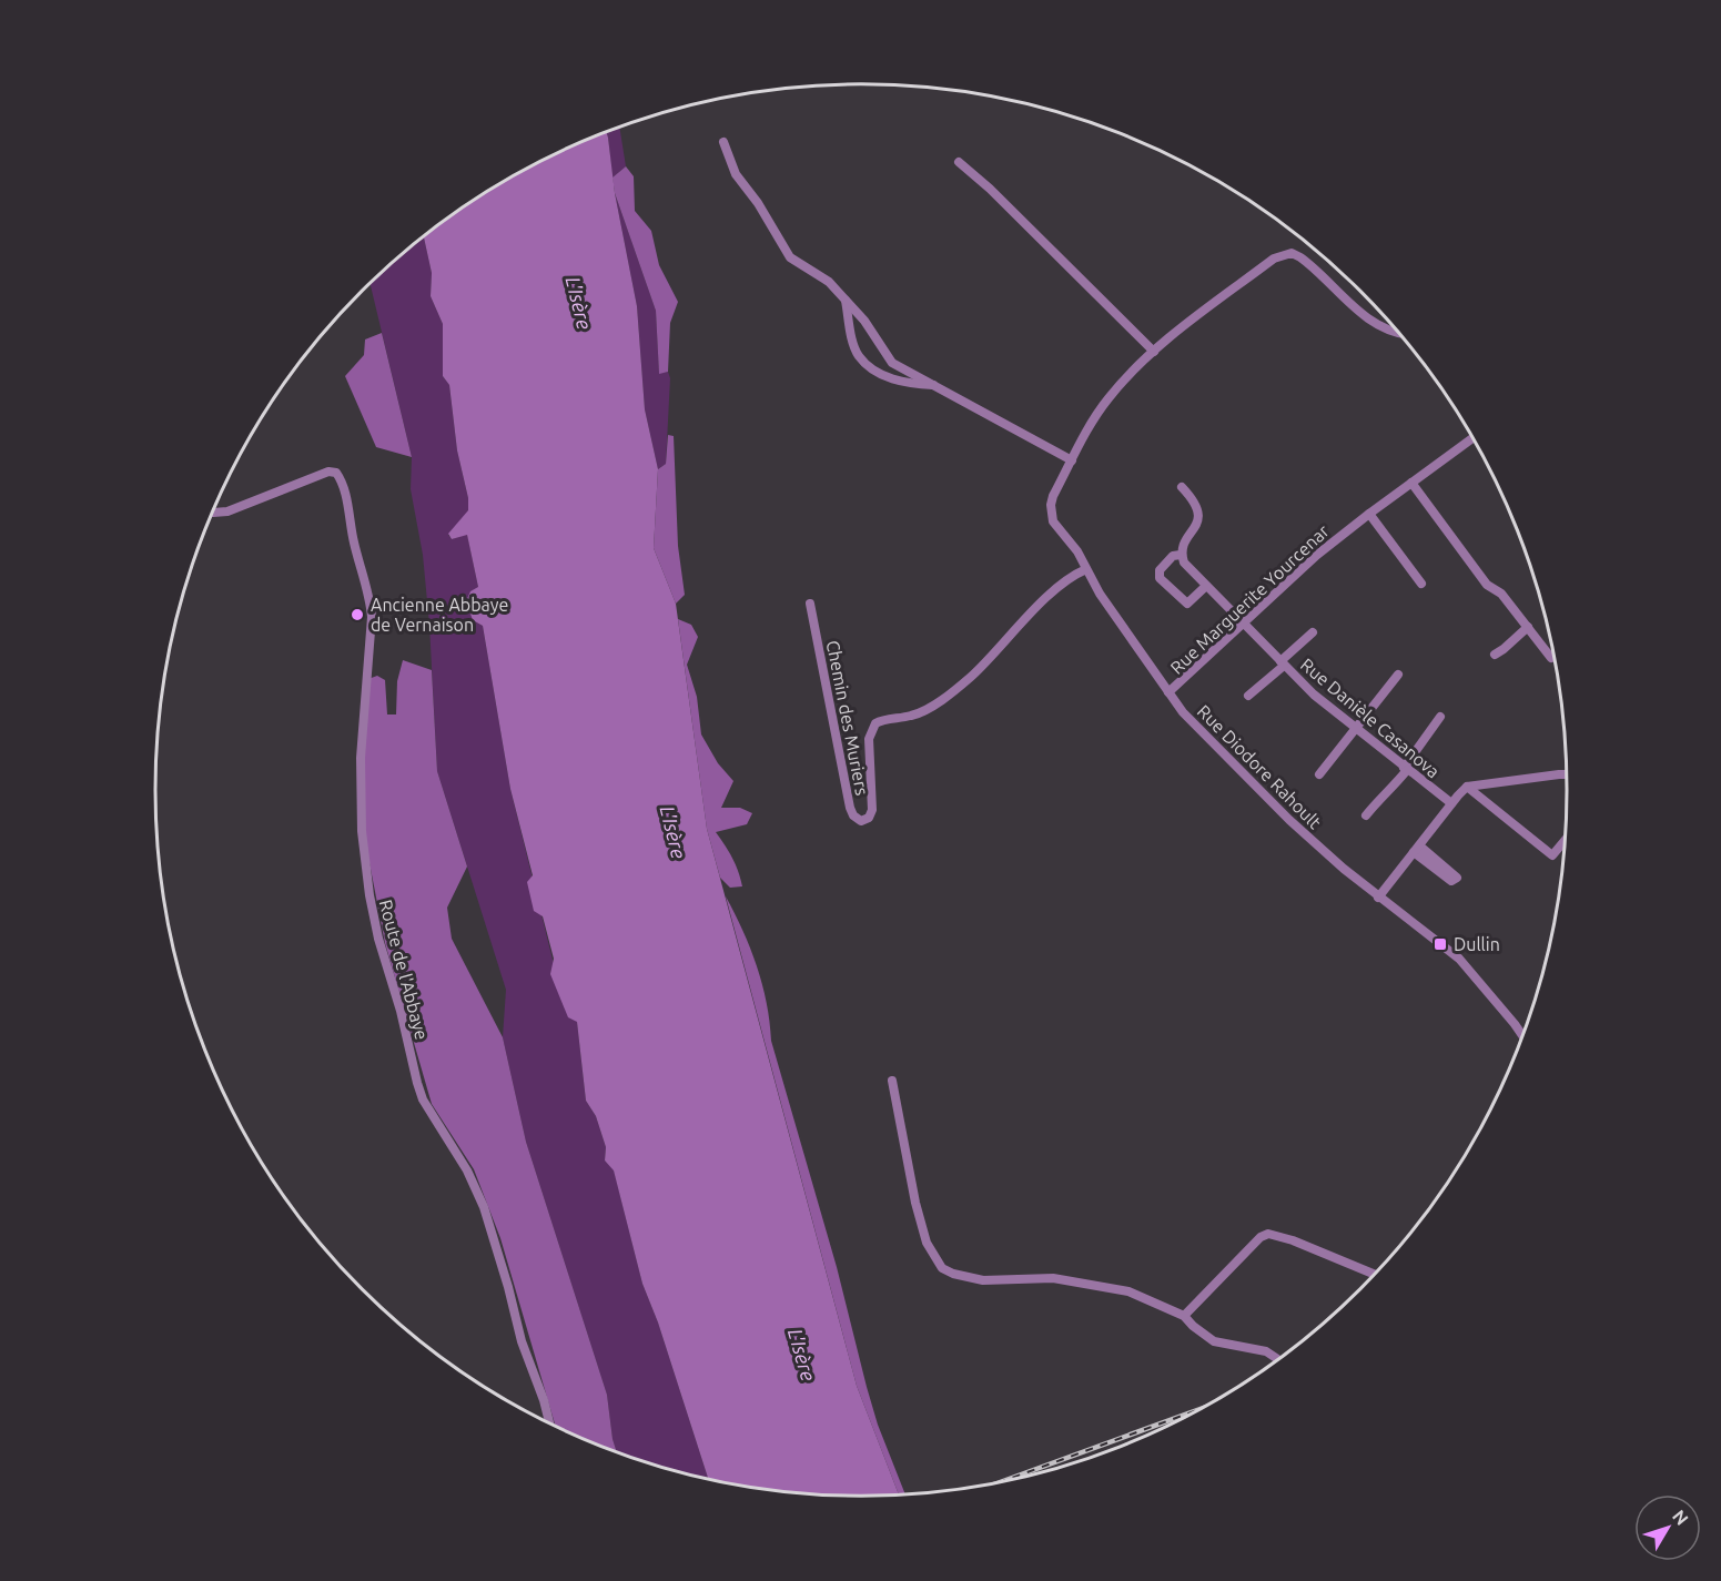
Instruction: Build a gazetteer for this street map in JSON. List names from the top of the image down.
{
  "streets": {
    "street": [
      "Rue Marguerite Yourcenar",
      "Chemin des Muriers",
      "Rue Danièle Casanova",
      "Rue Diodore Rahoult",
      "Route de l'Abbaye"
    ]
  },
  "crossings": [
    ["Rue Marguerite Yourcenar", "Rue Danièle Casanova"],
    ["Rue Marguerite Yourcenar", "Rue Diodore Rahoult"],
    ["Chemin des Muriers", "Rue Diodore Rahoult"]
  ],
  "water": ["L'Isère"],
  "places": {
    "other": ["Ancienne Abbaye de Vernaison"],
    "transit": ["Dullin"]
  },
  "north": "top right"
}
